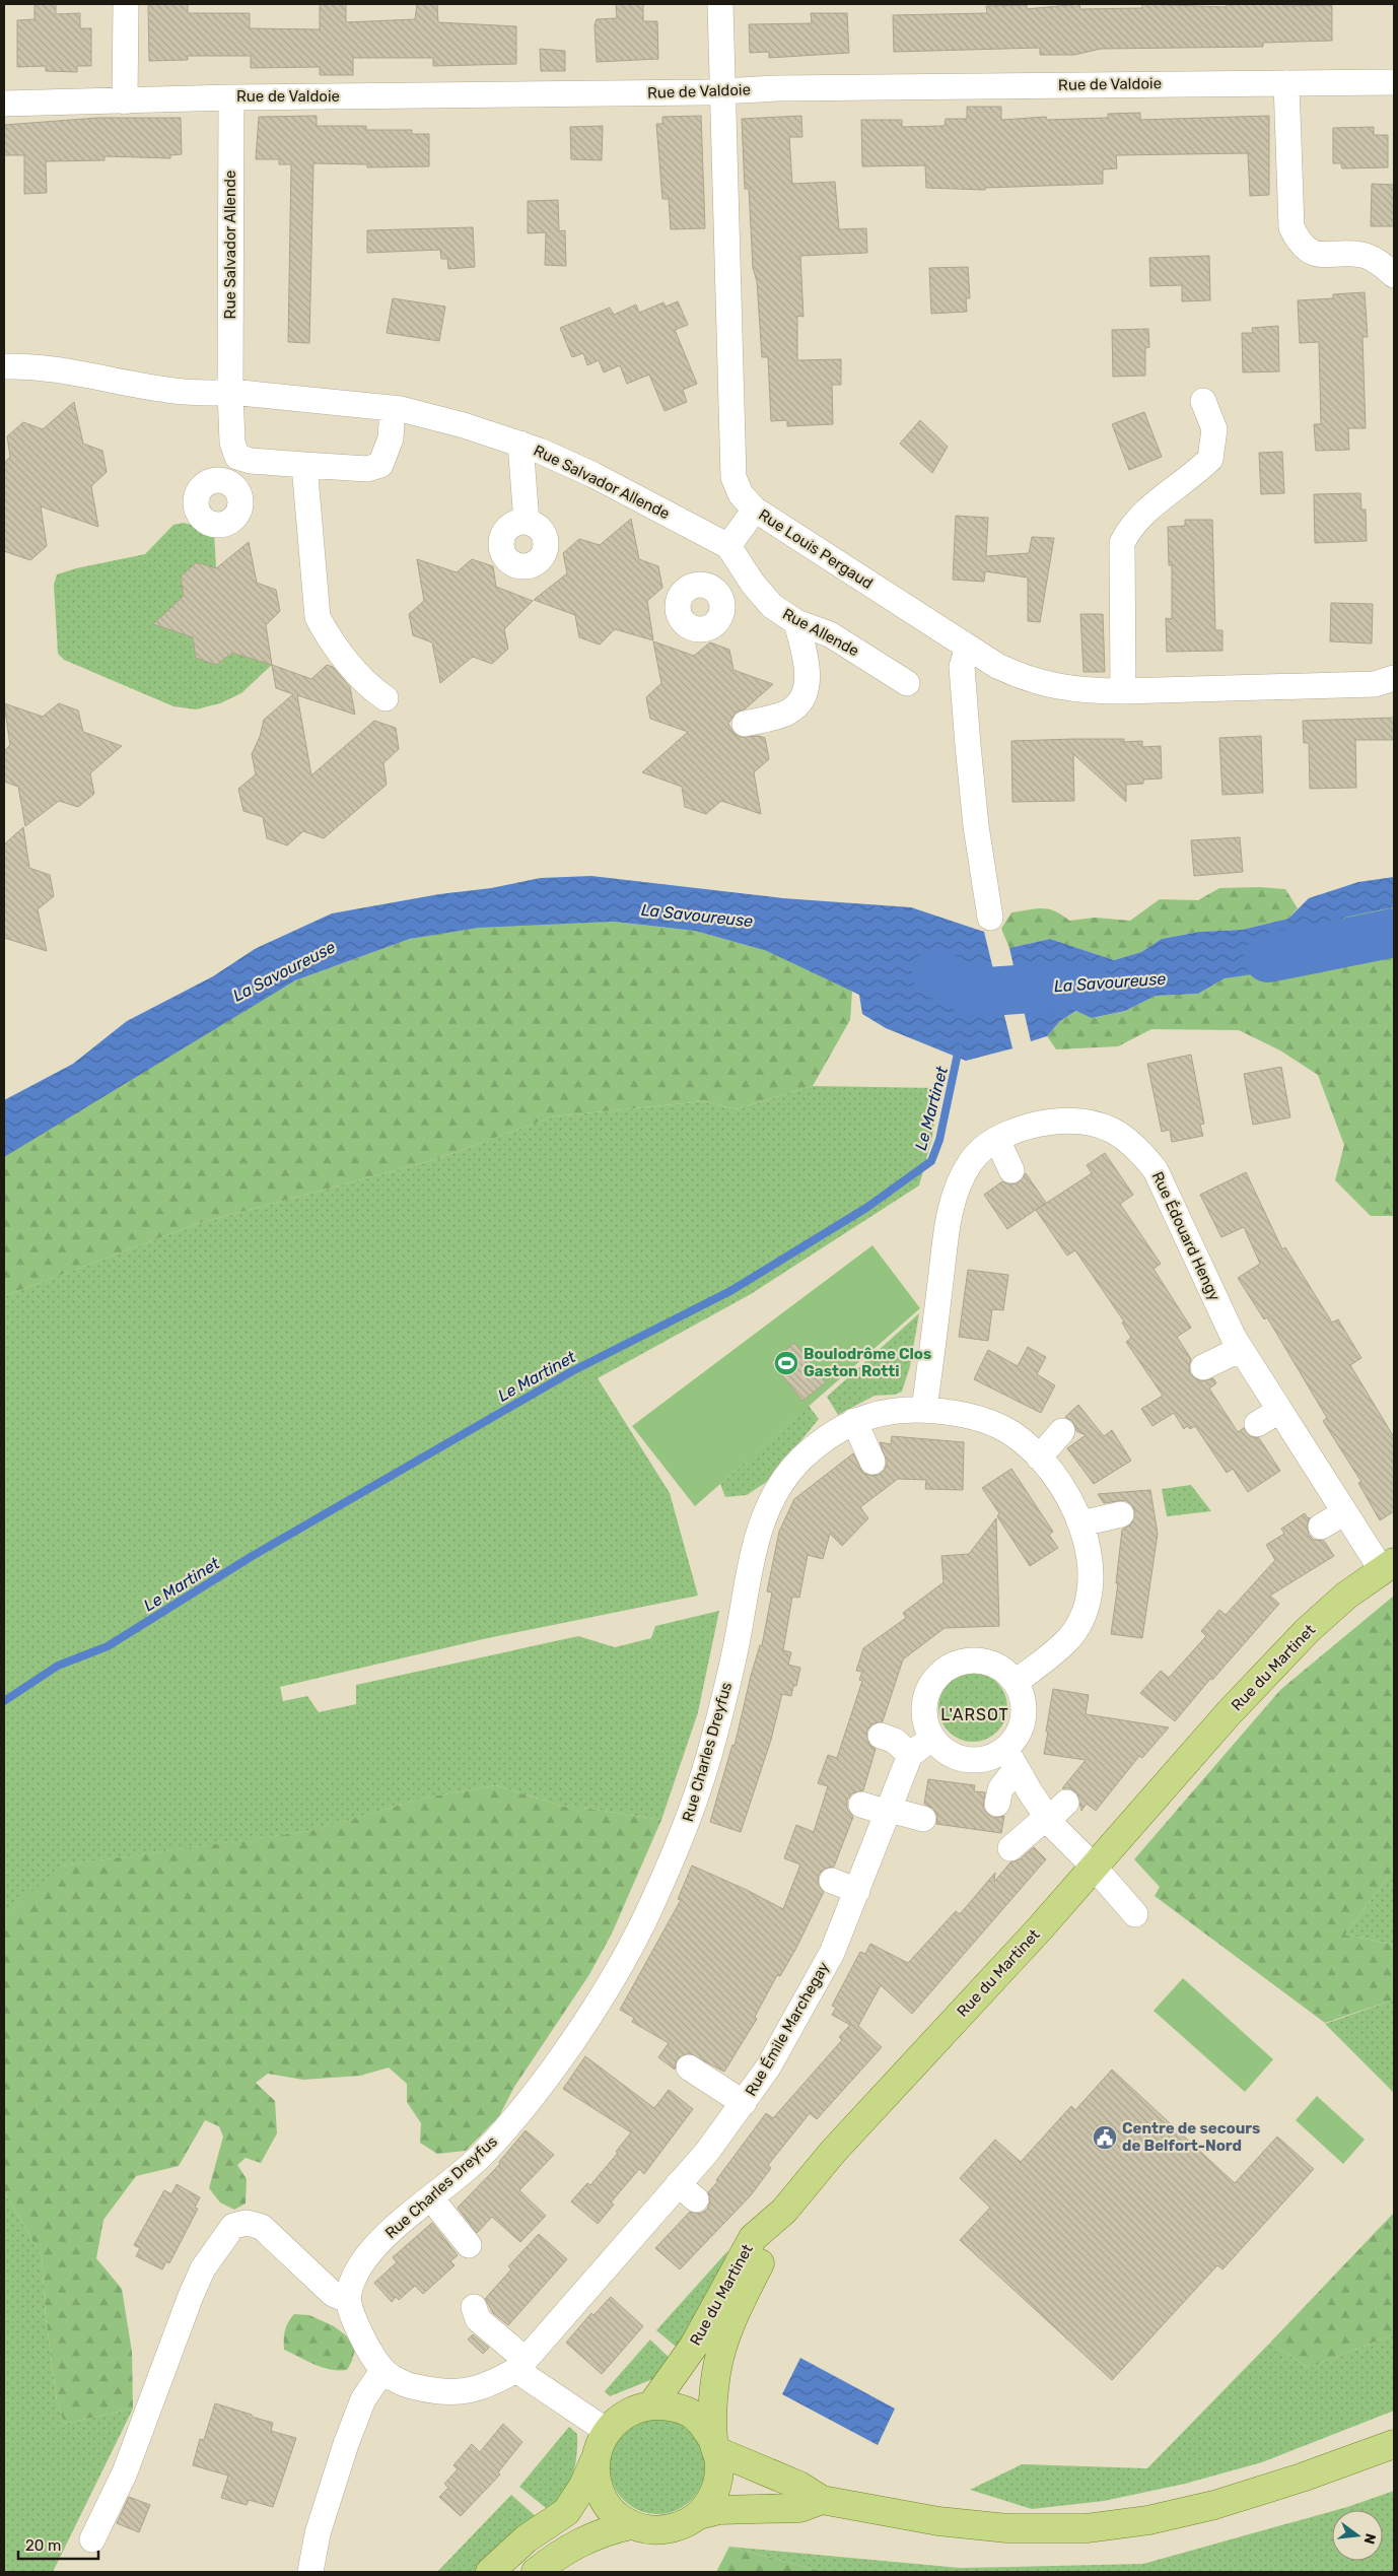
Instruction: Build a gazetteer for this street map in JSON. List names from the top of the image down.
{
  "streets": {
    "main road": ["Rue du Martinet"],
    "street": [
      "Rue de Valdoie",
      "Rue Salvador Allende",
      "Rue Louis Pergaud",
      "Rue Allende",
      "Rue Édouard Hengy",
      "Rue Charles Dreyfus",
      "Rue Émile Marchegay"
    ]
  },
  "crossings": [
    ["Rue de Valdoie", "Rue Salvador Allende"],
    ["Rue de Valdoie", "Rue Louis Pergaud"],
    ["Rue Salvador Allende", "Rue Allende"],
    ["Rue Édouard Hengy", "Rue du Martinet"],
    ["Rue Édouard Hengy", "Rue Charles Dreyfus"]
  ],
  "districts": ["L'ARSOT"],
  "water": ["La Savoureuse", "Le Martinet"],
  "places": {
    "sports": ["Boulodrôme Clos Gaston Rotti"],
    "public building": ["Centre de secours de Belfort-Nord"]
  },
  "scale_bar": "20 m",
  "north": "right"
}
